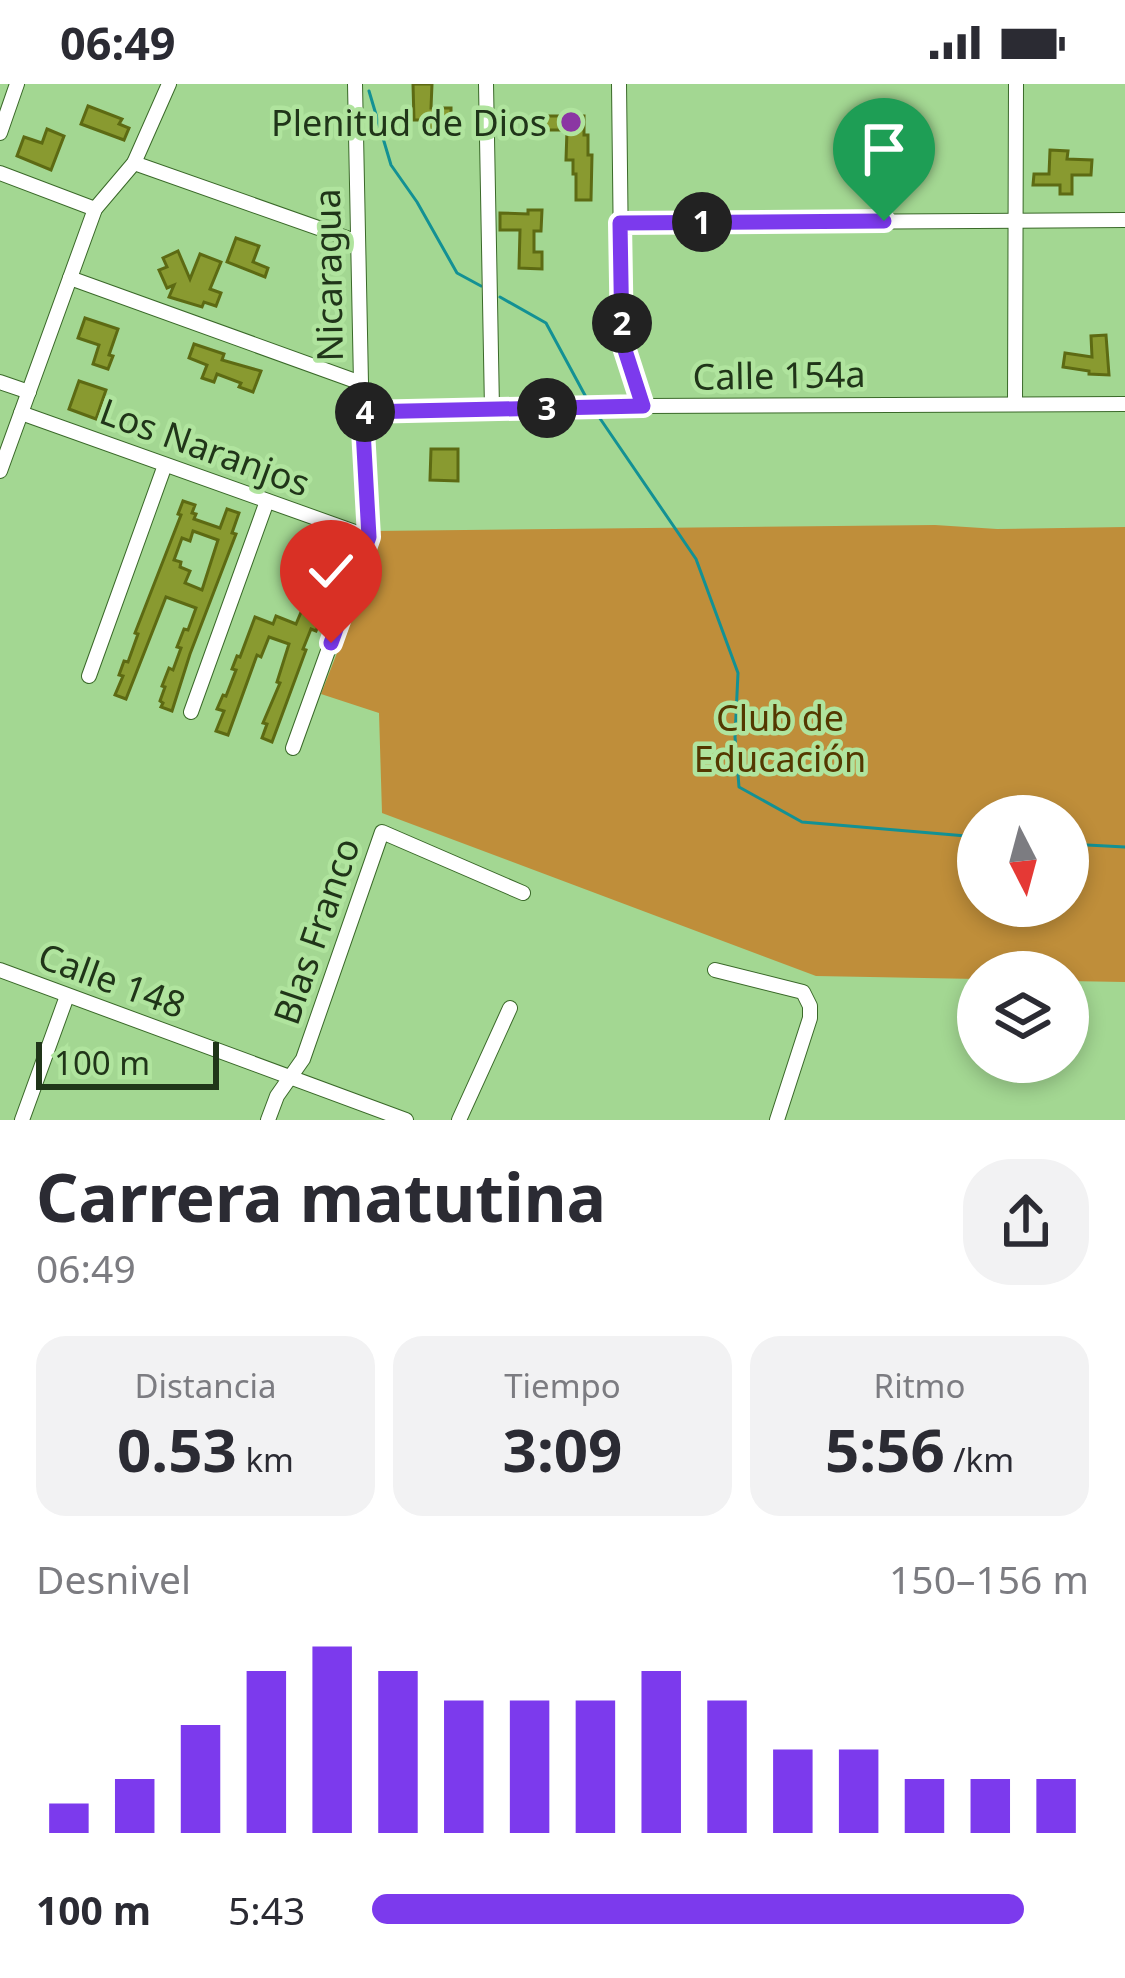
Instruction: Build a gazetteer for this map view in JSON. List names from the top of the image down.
{
  "streets": {
    "street": [
      "Nicaragua",
      "Calle 154a",
      "Los Naranjos",
      "Blas Franco",
      "Calle 148"
    ]
  },
  "crossings": [
    ["Nicaragua", "Calle 154a"],
    ["Nicaragua", "Los Naranjos"],
    ["Blas Franco", "Calle 148"]
  ],
  "parks": ["Club de Educación"],
  "places": ["Plenitud de Dios"],
  "scale_bar": "100 m",
  "north": "bottom",
  "page": {
    "status": "06:49",
    "pins": [
      "1",
      "2",
      "3",
      "4"
    ],
    "scale": "100 m",
    "heading": ["Carrera matutina", "06:49"],
    "stats": [
      ["Distancia", "0.53 km"],
      ["Tiempo", "3:09"],
      ["Ritmo", "5:56 /km"]
    ],
    "chart": ["Desnivel", "150–156 m"],
    "list": [
      {
        "name": "100 m",
        "note": "5:43"
      }
    ]
  }
}
